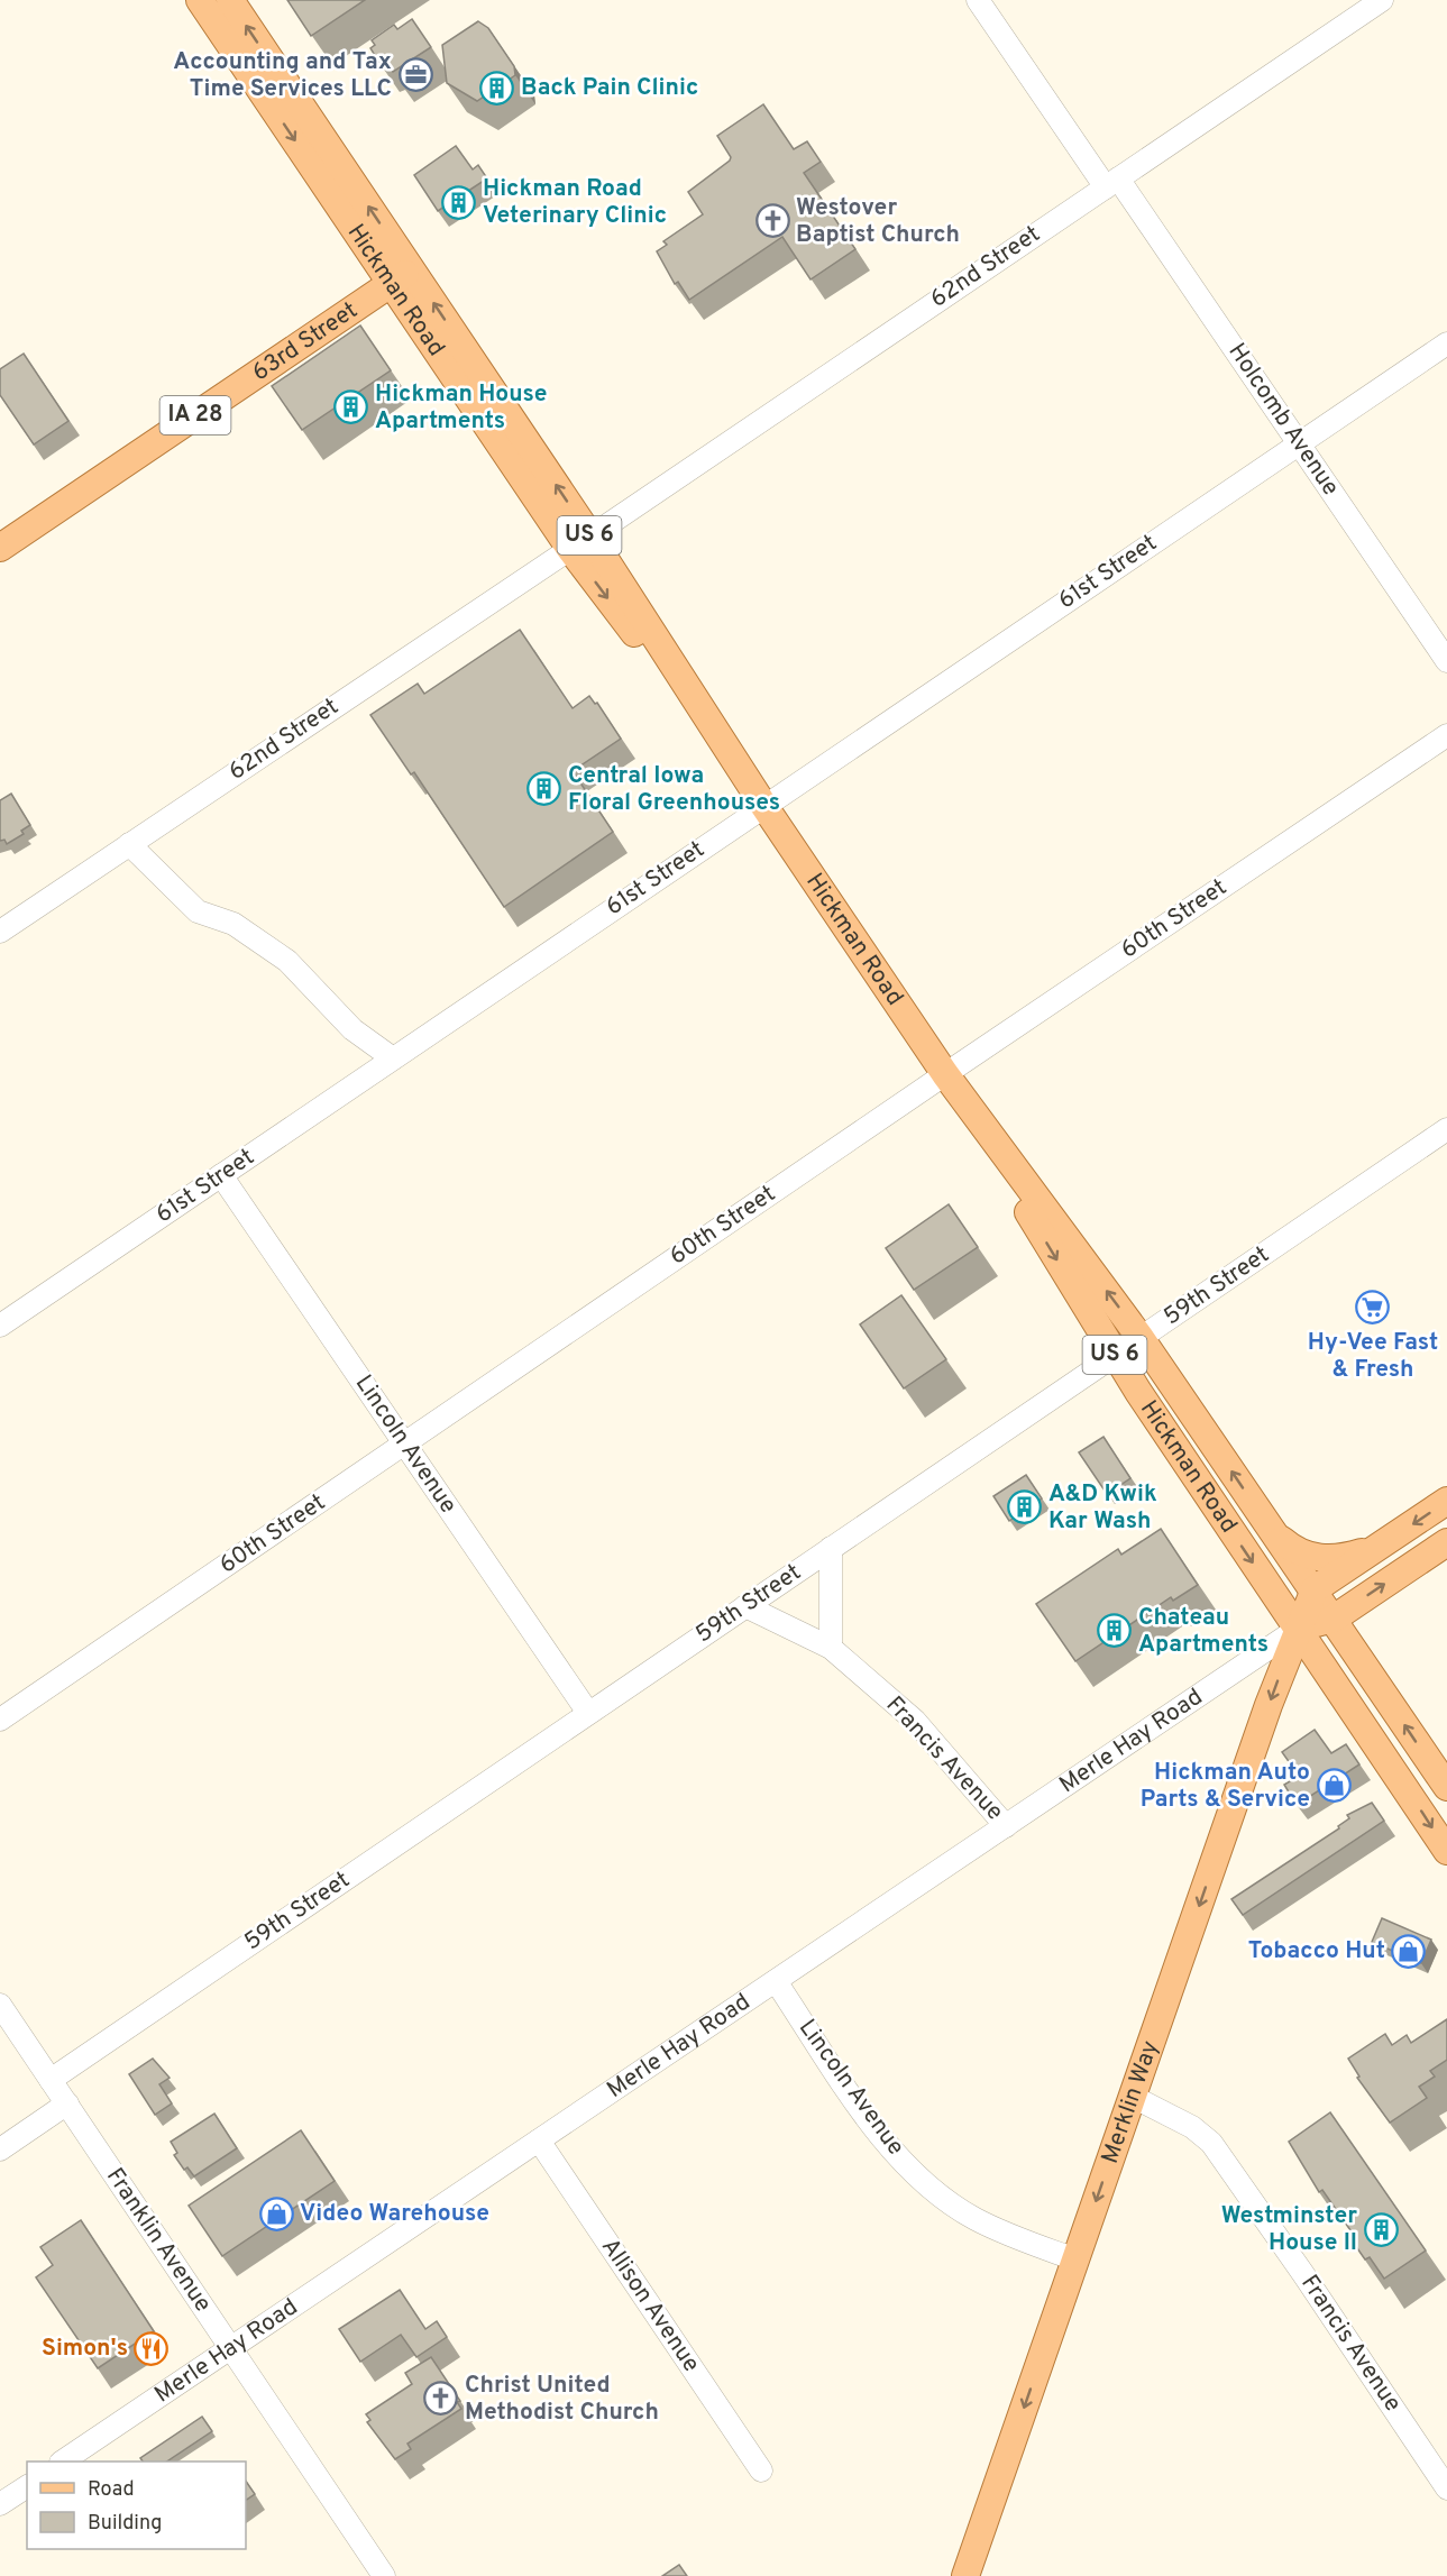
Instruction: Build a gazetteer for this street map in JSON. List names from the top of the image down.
{
  "streets": {
    "main road": [
      "Hickman Road",
      "63rd Street",
      "IA 28",
      "US 6",
      "Merle Hay Road",
      "Merklin Way"
    ],
    "street": [
      "62nd Street",
      "Holcomb Avenue",
      "61st Street",
      "60th Street",
      "59th Street",
      "Lincoln Avenue",
      "Francis Avenue",
      "Franklin Avenue",
      "Allison Avenue"
    ]
  },
  "crossings": [
    ["62nd Street", "Hickman Road"],
    ["62nd Street", "Holcomb Avenue"],
    ["Hickman Road", "63rd Street"],
    ["Hickman Road", "US 6"],
    ["Hickman Road", "61st Street"],
    ["Hickman Road", "60th Street"],
    ["Hickman Road", "59th Street"],
    ["Hickman Road", "Merle Hay Road"],
    ["Hickman Road", "Merklin Way"],
    ["Holcomb Avenue", "61st Street"],
    ["61st Street", "Lincoln Avenue"],
    ["60th Street", "Lincoln Avenue"],
    ["59th Street", "Lincoln Avenue"],
    ["59th Street", "Francis Avenue"],
    ["59th Street", "Franklin Avenue"],
    ["Lincoln Avenue", "Merle Hay Road"],
    ["Lincoln Avenue", "Merklin Way"],
    ["Merle Hay Road", "Francis Avenue"],
    ["Merle Hay Road", "Merklin Way"],
    ["Merle Hay Road", "Franklin Avenue"],
    ["Merle Hay Road", "Allison Avenue"],
    ["Francis Avenue", "Merklin Way"]
  ],
  "one_way": ["Merklin Way"],
  "places": {
    "office": ["Accounting and Tax Time Services LLC"],
    "building": [
      "Back Pain Clinic",
      "Hickman Road Veterinary Clinic",
      "Hickman House Apartments",
      "Central Iowa Floral Greenhouses",
      "A&D Kwik Kar Wash",
      "Chateau Apartments",
      "Westminster House II"
    ],
    "church": ["Westover Baptist Church", "Christ United Methodist Church"],
    "supermarket": ["Hy-Vee Fast & Fresh"],
    "shop": ["Hickman Auto Parts & Service", "Tobacco Hut", "Video Warehouse"],
    "restaurant": ["Simon's"]
  },
  "legend": ["Road", "Building"]
}
